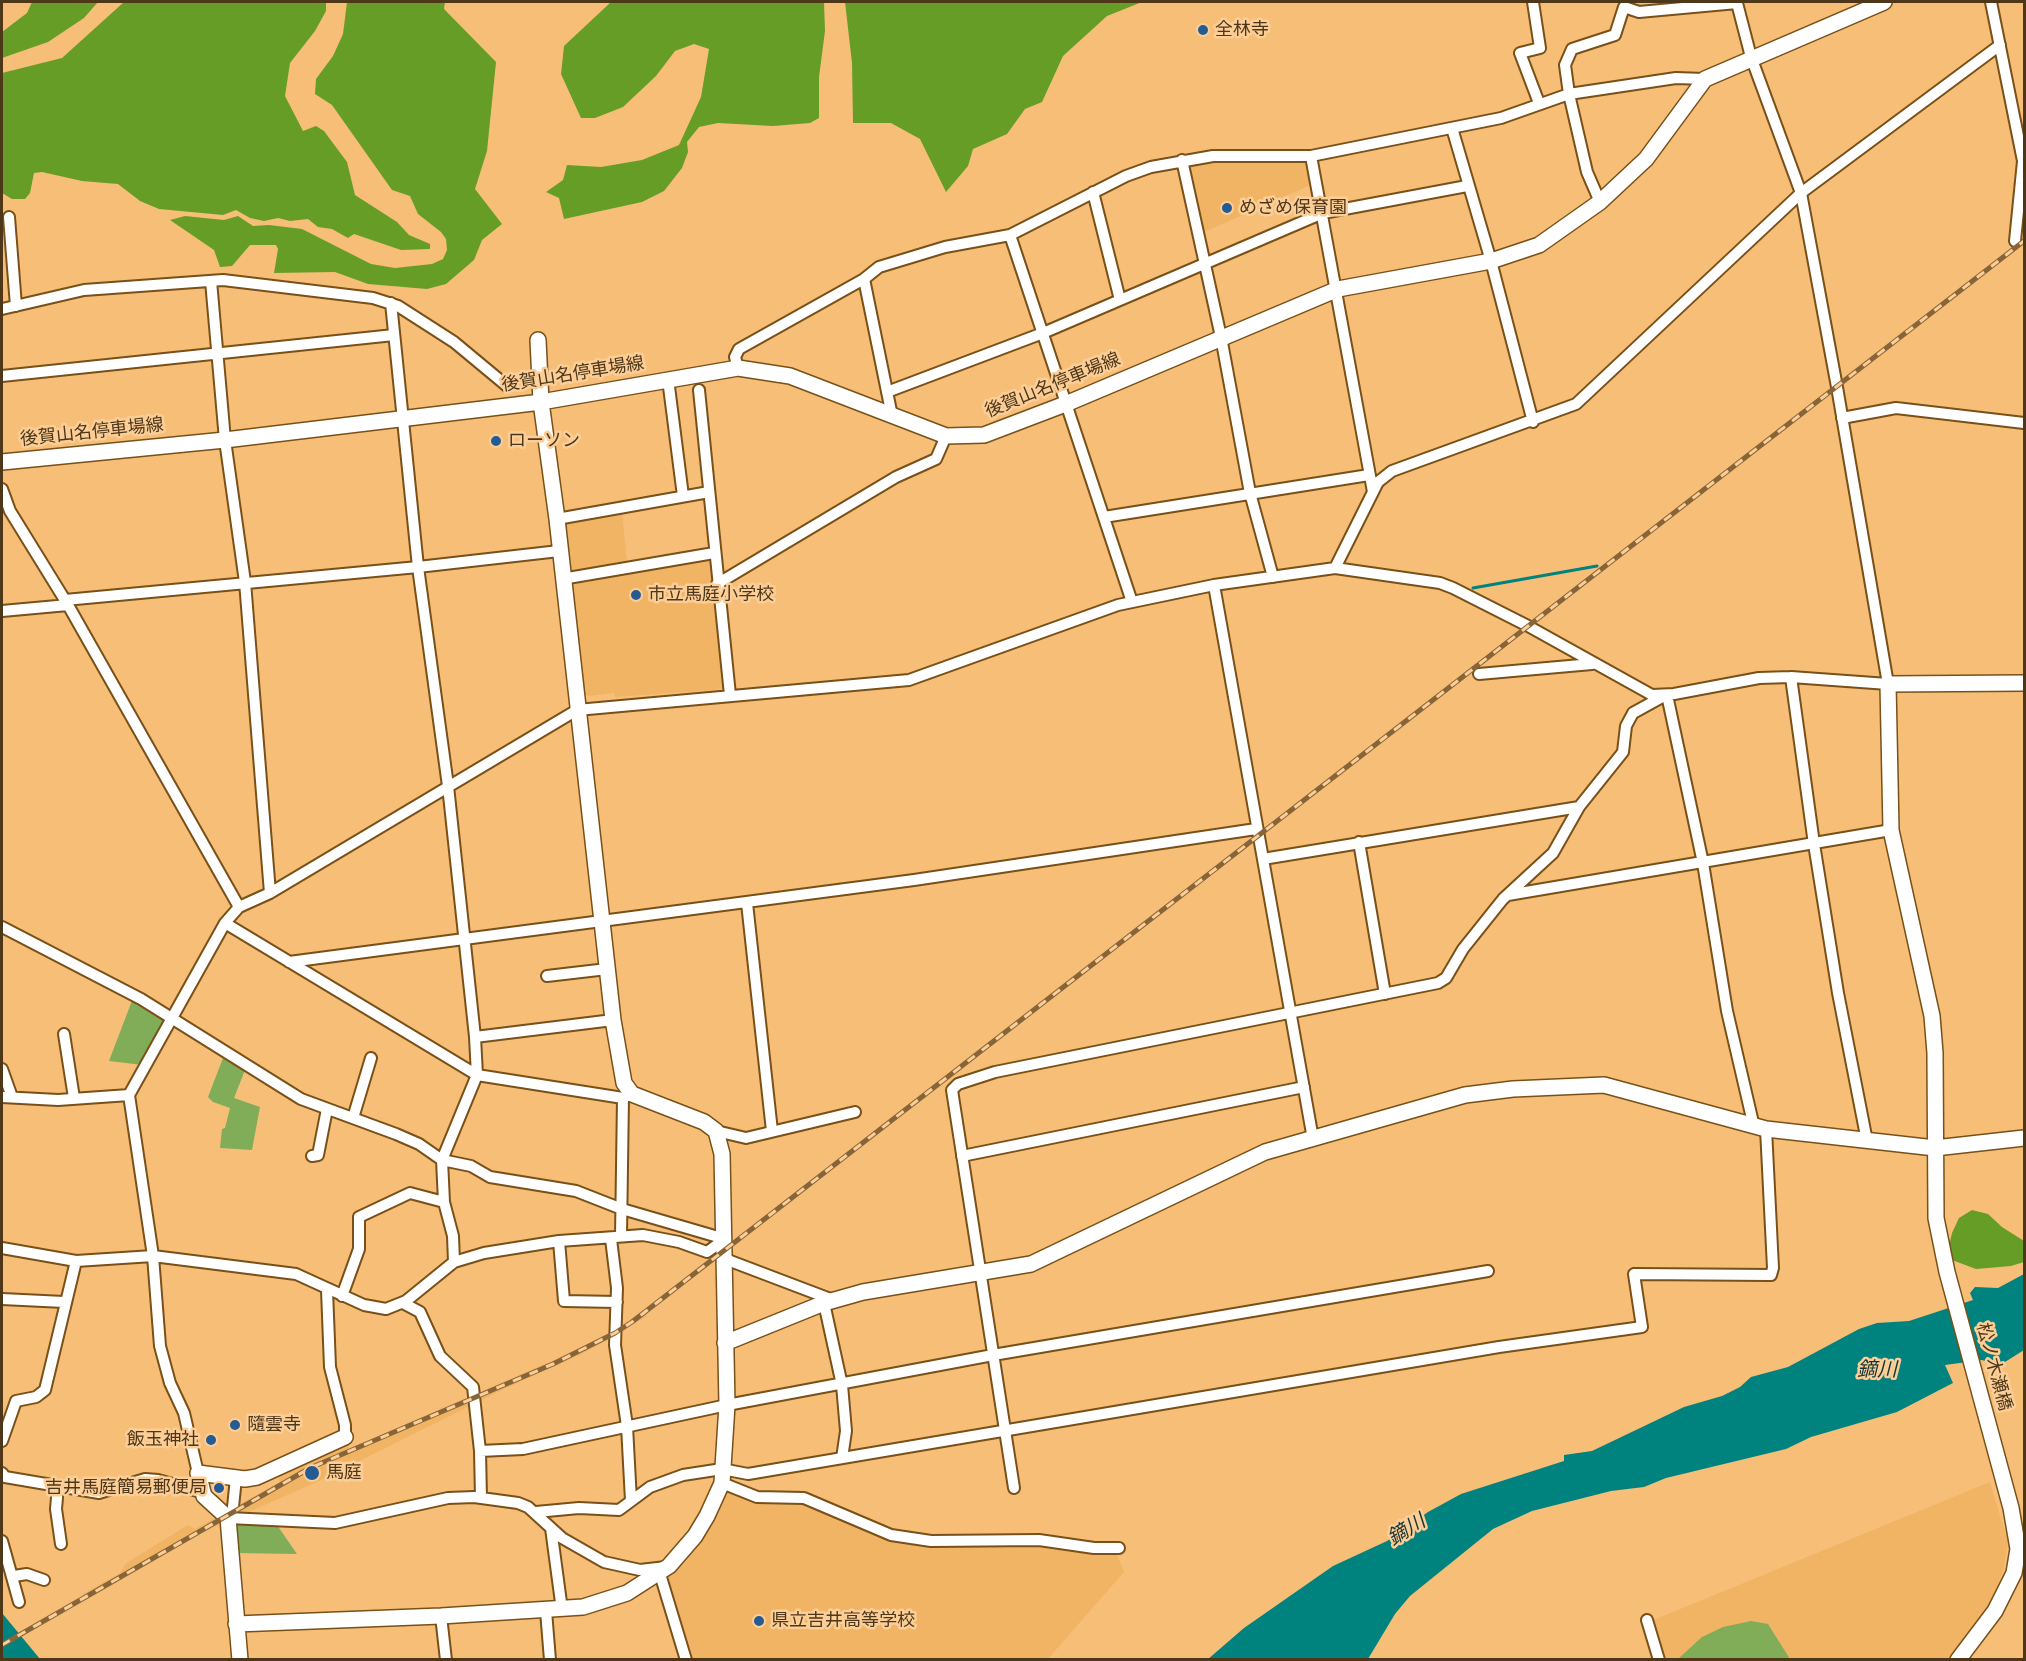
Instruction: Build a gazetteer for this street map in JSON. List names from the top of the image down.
{
  "streets": {
    "street": ["後賀山名停車場線", "松ノ木瀬橋"]
  },
  "water": ["鏑川"],
  "places": [
    "全林寺",
    "めざめ保育園",
    "ローソン",
    "市立馬庭小学校",
    "隨雲寺",
    "飯玉神社",
    "馬庭",
    "吉井馬庭簡易郵便局",
    "県立吉井高等学校"
  ]
}
